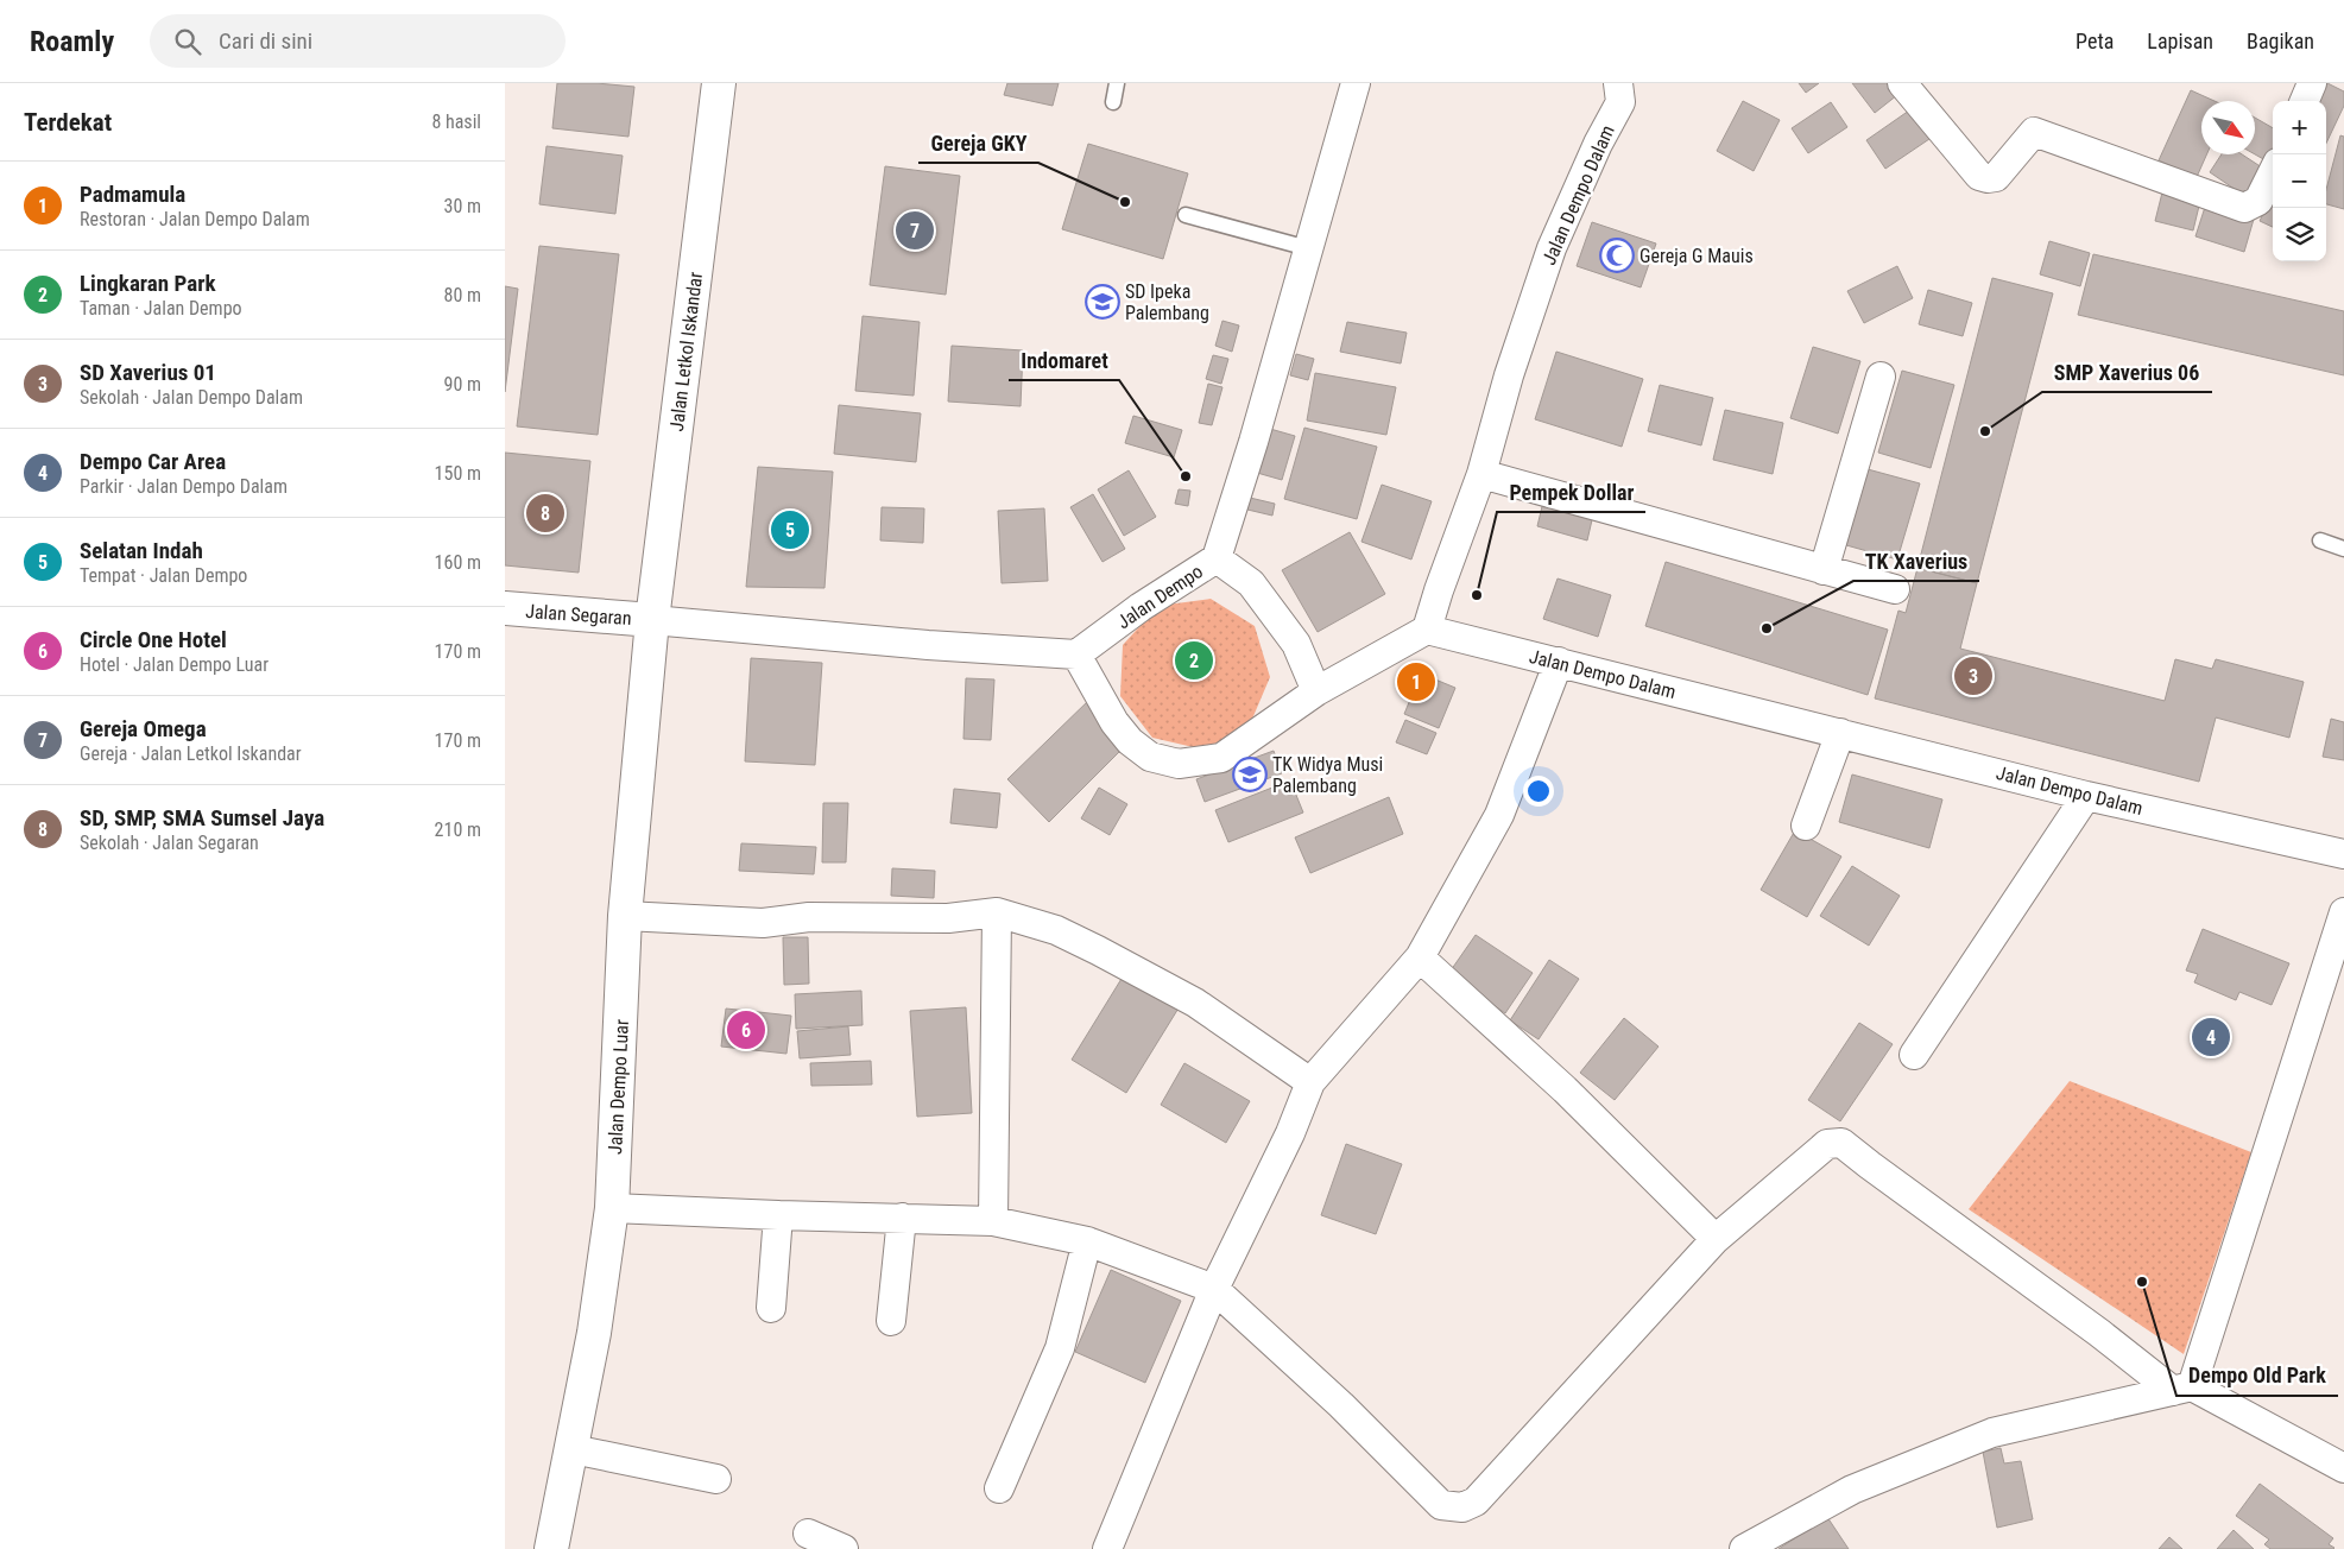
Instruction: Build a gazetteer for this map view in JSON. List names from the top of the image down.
{
  "streets": {
    "street": [
      "Jalan Dempo Dalam",
      "Jalan Letkol Iskandar",
      "Jalan Dempo",
      "Jalan Segaran",
      "Jalan Dempo Luar"
    ]
  },
  "crossings": [
    ["Jalan Letkol Iskandar", "Jalan Segaran"],
    ["Jalan Letkol Iskandar", "Jalan Dempo Luar"],
    ["Jalan Segaran", "Jalan Dempo Luar"]
  ],
  "places": {
    "other": [
      "Gereja GKY",
      "SMP Xaverius 06",
      "Indomaret",
      "Pempek Dollar",
      "TK Xaverius",
      "Dempo Old Park"
    ],
    "mosque": ["Gereja G Mauis"],
    "school or university": ["SD Ipeka Palembang", "TK Widya Musi Palembang"]
  },
  "north": "bottom right",
  "page": {
    "header": "Roamly",
    "search": "Cari di sini",
    "nav": ["Peta", "Lapisan", "Bagikan"],
    "heading": ["Terdekat", "8 hasil"],
    "map_buttons": ["+", "−"],
    "list": [
      {
        "mark": "1",
        "name": "Padmamula",
        "note": "Restoran · Jalan Dempo Dalam",
        "value": "30 m"
      },
      {
        "mark": "2",
        "name": "Lingkaran Park",
        "note": "Taman · Jalan Dempo",
        "value": "80 m"
      },
      {
        "mark": "3",
        "name": "SD Xaverius 01",
        "note": "Sekolah · Jalan Dempo Dalam",
        "value": "90 m"
      },
      {
        "mark": "4",
        "name": "Dempo Car Area",
        "note": "Parkir · Jalan Dempo Dalam",
        "value": "150 m"
      },
      {
        "mark": "5",
        "name": "Selatan Indah",
        "note": "Tempat · Jalan Dempo",
        "value": "160 m"
      },
      {
        "mark": "6",
        "name": "Circle One Hotel",
        "note": "Hotel · Jalan Dempo Luar",
        "value": "170 m"
      },
      {
        "mark": "7",
        "name": "Gereja Omega",
        "note": "Gereja · Jalan Letkol Iskandar",
        "value": "170 m"
      },
      {
        "mark": "8",
        "name": "SD, SMP, SMA Sumsel Jaya",
        "note": "Sekolah · Jalan Segaran",
        "value": "210 m"
      }
    ],
    "pins": [
      "7",
      "8",
      "5",
      "2",
      "3",
      "1",
      "6",
      "4"
    ]
  }
}
